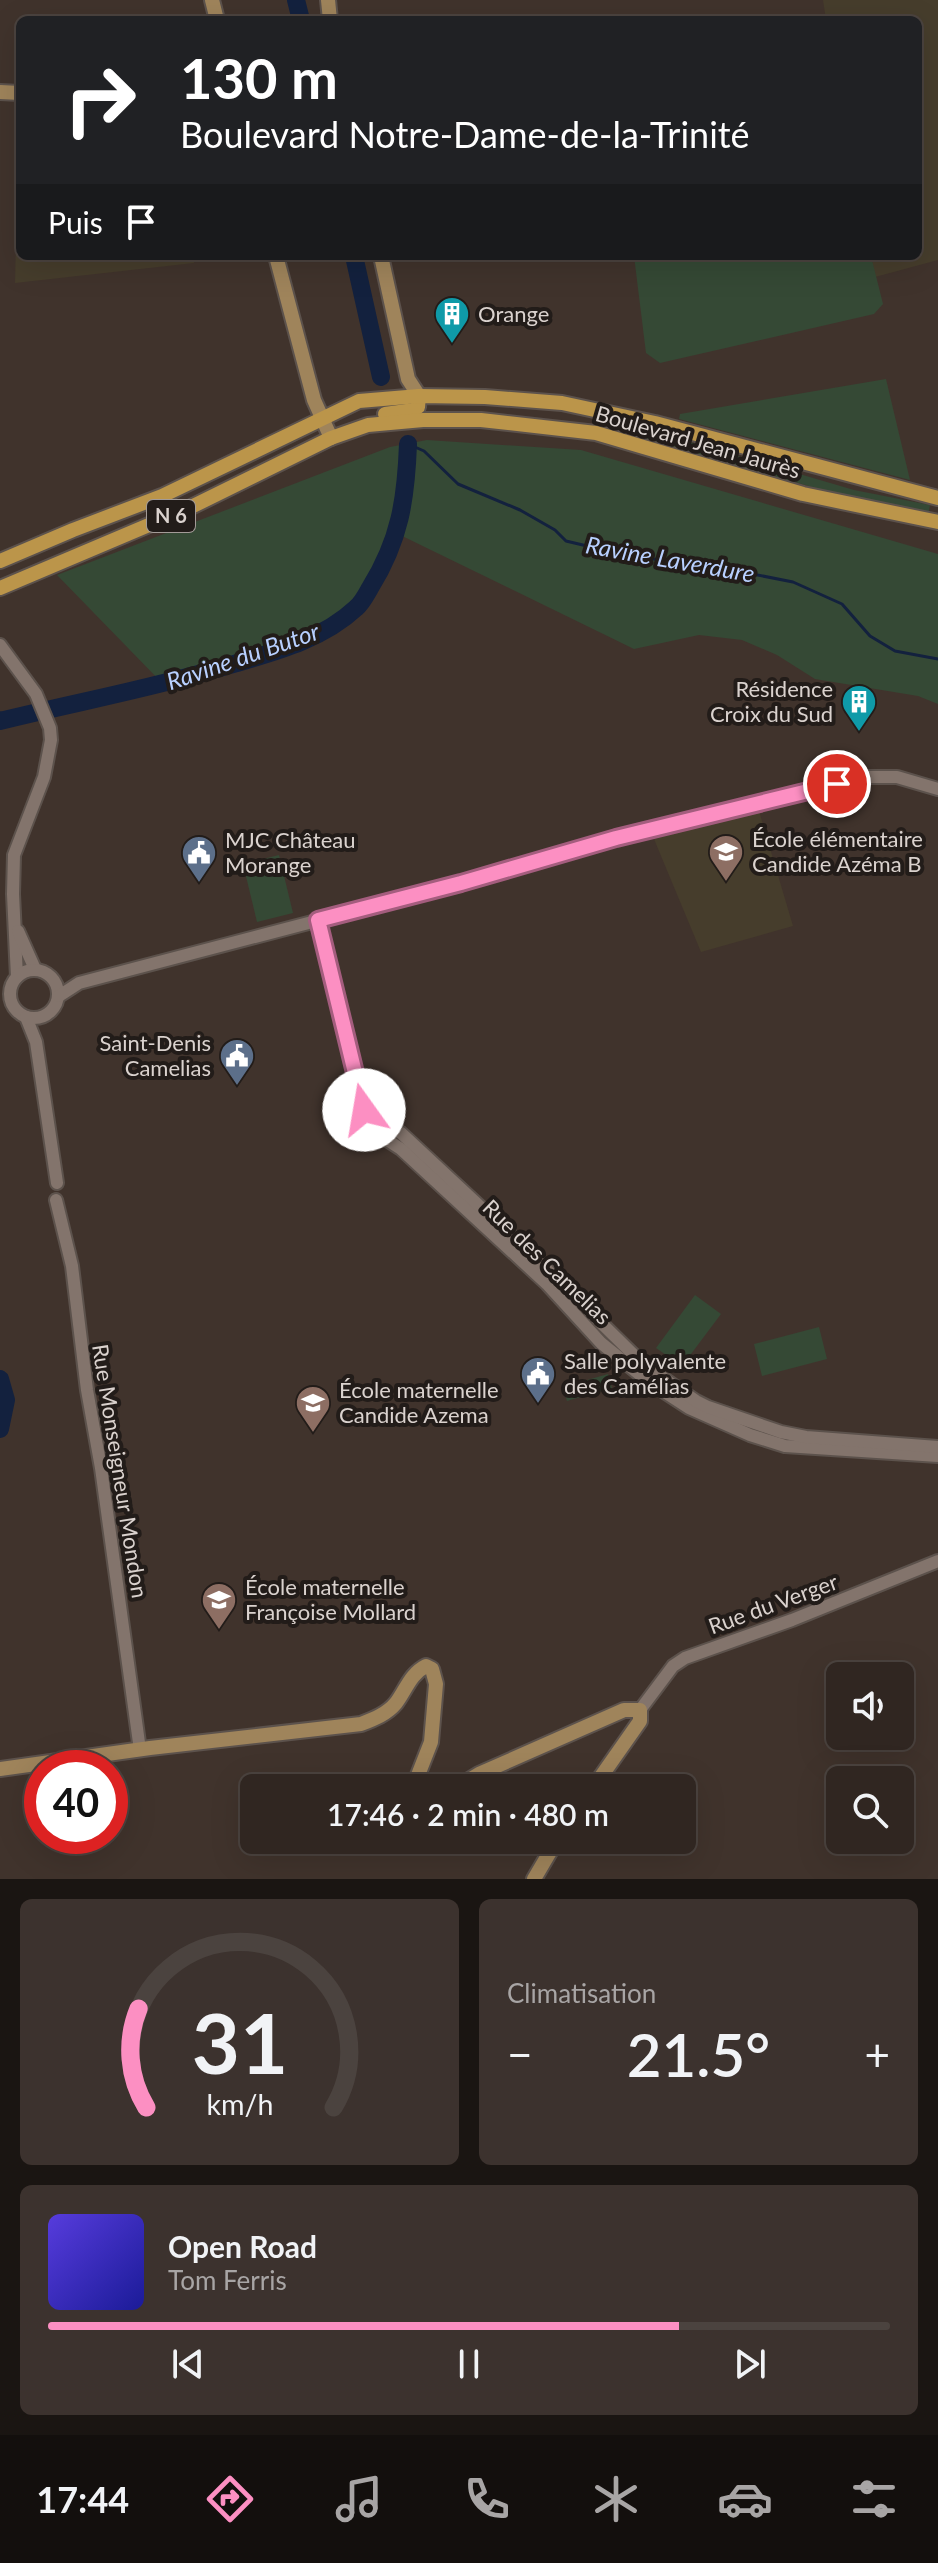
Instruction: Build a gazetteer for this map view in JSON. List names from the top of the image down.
{
  "streets": {
    "main road": ["Boulevard Jean Jaurès", "N 6"],
    "street": ["Rue des Camelias", "Rue Monseigneur Mondon", "Rue du Verger"]
  },
  "water": ["Ravine Laverdure", "Ravine du Butor"],
  "places": {
    "building": ["Orange", "Résidence Croix du Sud"],
    "school or university": ["École élémentaire Candide Azéma B", "École maternelle Candide Azema", "École maternelle Françoise Mollard"],
    "public building": ["MJC Château Morange", "Saint-Denis Camelias", "Salle polyvalente des Camélias"]
  },
  "page": {
    "turn": ["130 m", "Boulevard Notre-Dame-de-la-Trinité"],
    "then": "Puis",
    "limit": "40",
    "trip": "17:46 · 2 min · 480 m",
    "tile": "Climatisation",
    "heat": ["−", "21.5°", "+"],
    "song": ["Open Road", "Tom Ferris"],
    "tabs": "17:44",
    "gauge": ["31", "km/h"]
  }
}
